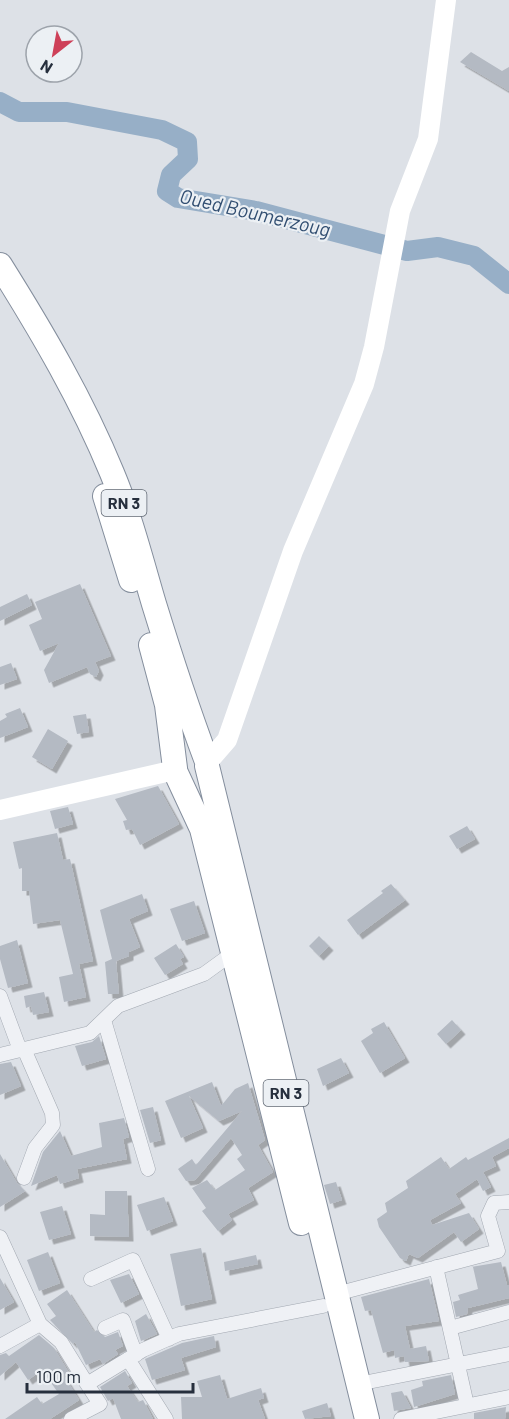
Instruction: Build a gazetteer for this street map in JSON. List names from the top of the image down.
{
  "streets": {
    "highway": ["RN 3"]
  },
  "water": ["Oued Boumerzoug"],
  "scale_bar": "100 m",
  "north": "bottom left"
}
